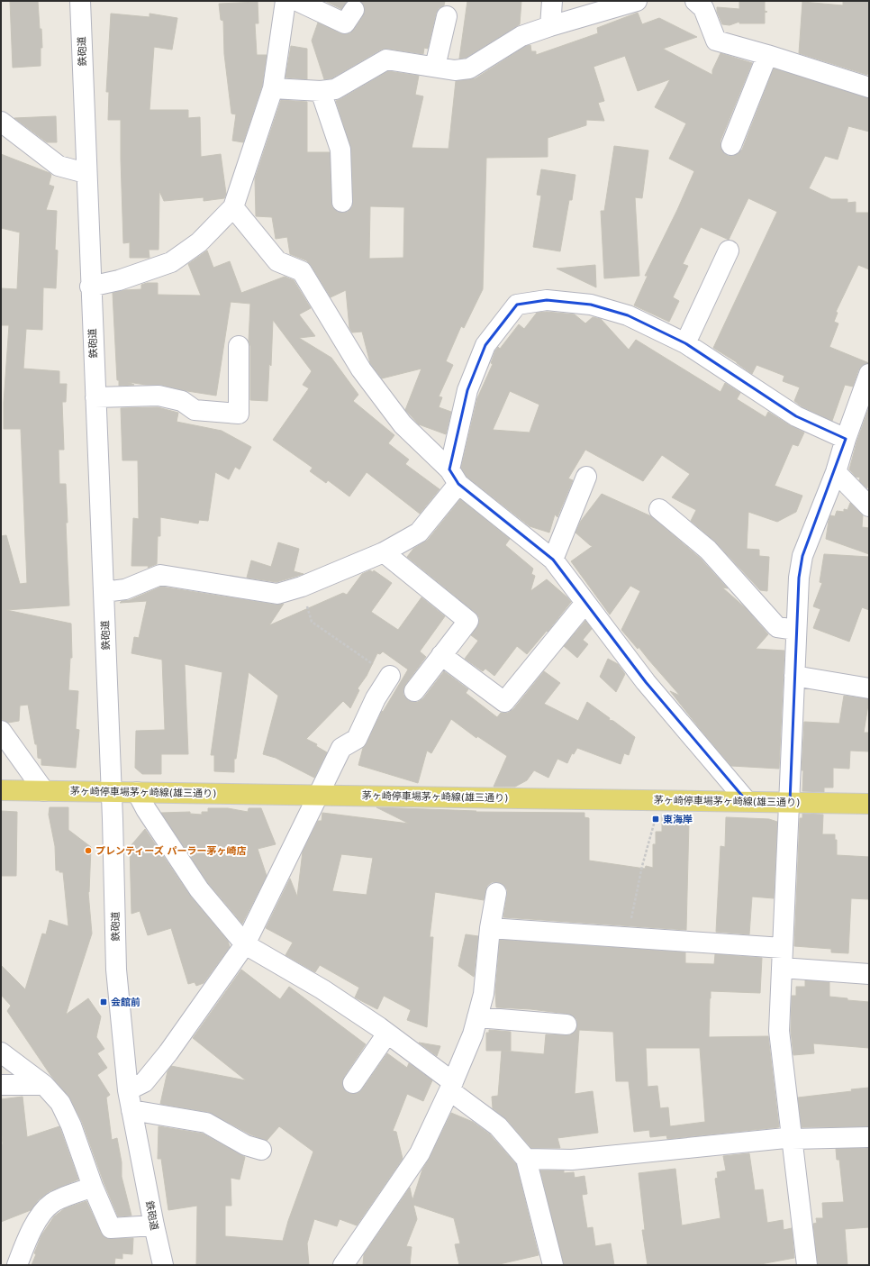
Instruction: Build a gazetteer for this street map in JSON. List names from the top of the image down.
{
  "streets": {
    "main road": ["茅ヶ崎停車場茅ヶ崎線(雄三通り)"],
    "street": ["鉄砲道"]
  },
  "crossings": [
    ["鉄砲道", "茅ヶ崎停車場茅ヶ崎線(雄三通り)"]
  ],
  "places": {
    "transit": ["東海岸", "会館前"],
    "other": ["プレンティーズ パーラー茅ヶ崎店"]
  }
}
